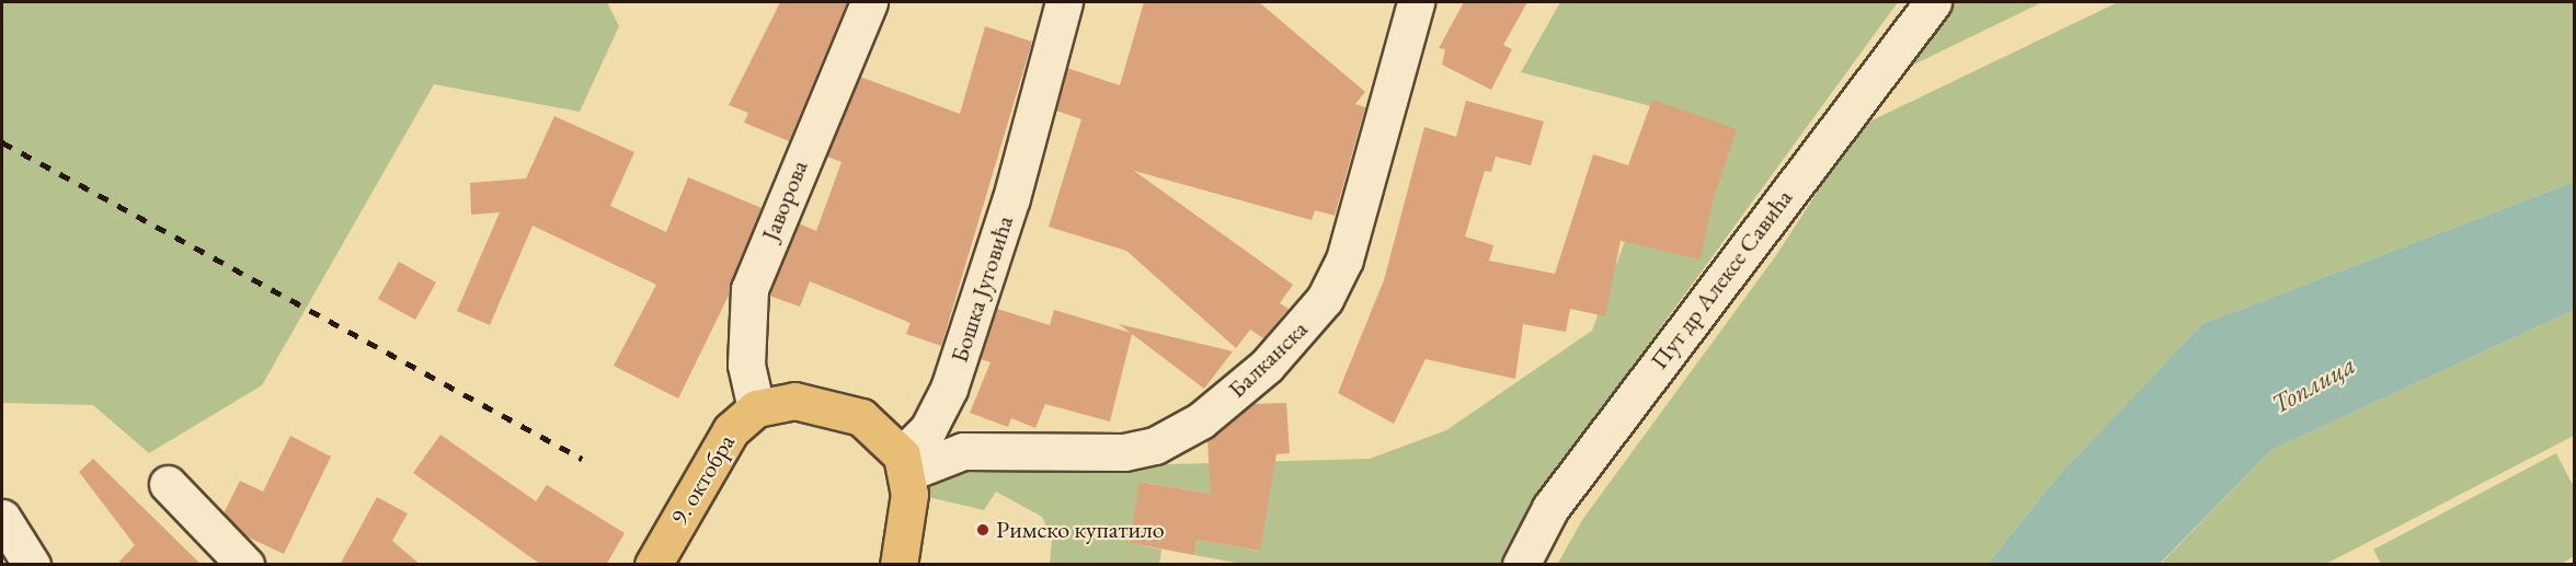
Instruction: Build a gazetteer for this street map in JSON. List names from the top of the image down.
{
  "streets": {
    "main road": ["9. октобра"],
    "street": [
      "Јаворова",
      "Пут др Алексе Савића",
      "Бошка Југовића",
      "Балканска"
    ]
  },
  "crossings": [
    ["Јаворова", "9. октобра"],
    ["Бошка Југовића", "Балканска"]
  ],
  "water": ["Топлица"],
  "places": ["Римско купатило"]
}
